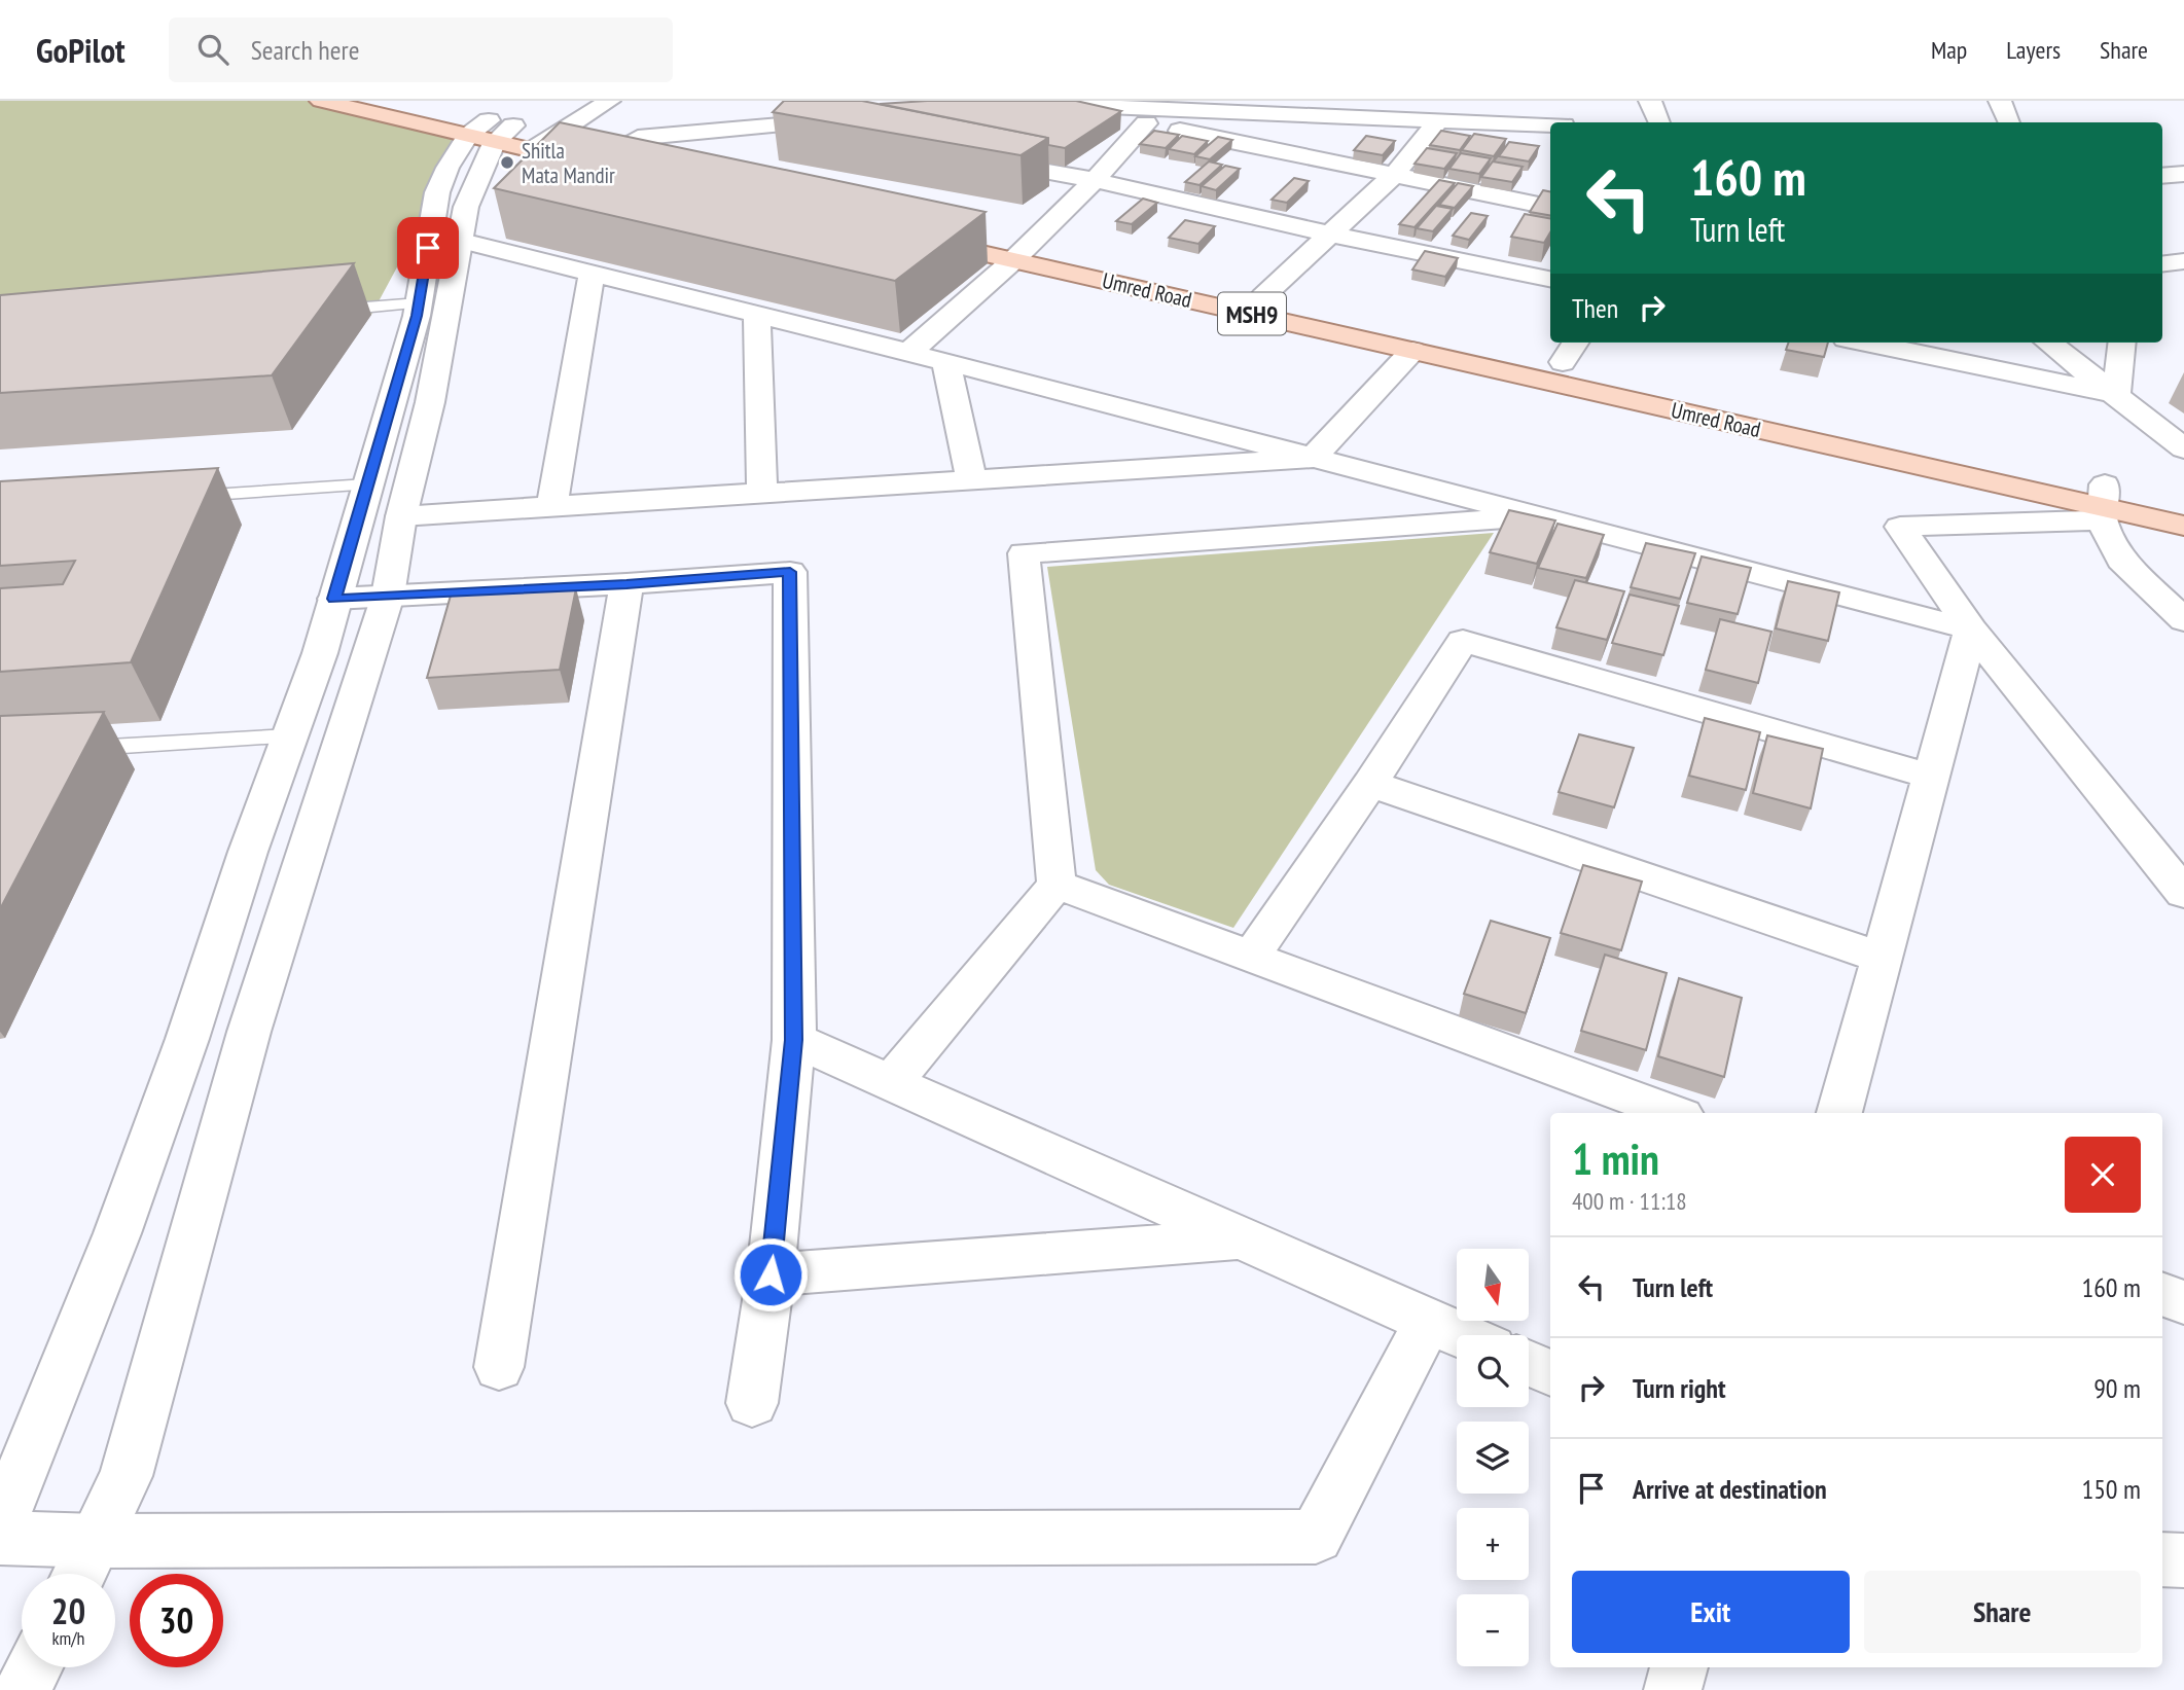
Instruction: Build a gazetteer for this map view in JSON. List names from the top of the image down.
{
  "streets": {
    "main road": ["Umred Road", "MSH9"]
  },
  "places": ["Shitla Mata Mandir"],
  "north": "bottom",
  "page": {
    "header": "GoPilot",
    "search": "Search here",
    "nav": ["Map", "Layers", "Share"],
    "turn": ["160 m", "Turn left"],
    "then": "Then",
    "heading": ["1 min", "400 m · 11:18"],
    "list": [
      {
        "name": "Turn left",
        "value": "160 m"
      },
      {
        "name": "Turn right",
        "value": "90 m"
      },
      {
        "name": "Arrive at destination",
        "value": "150 m"
      }
    ],
    "map_buttons": ["+", "−"],
    "buttons": ["Exit", "Share"],
    "speed": "20 km/h",
    "limit": "30"
  }
}
